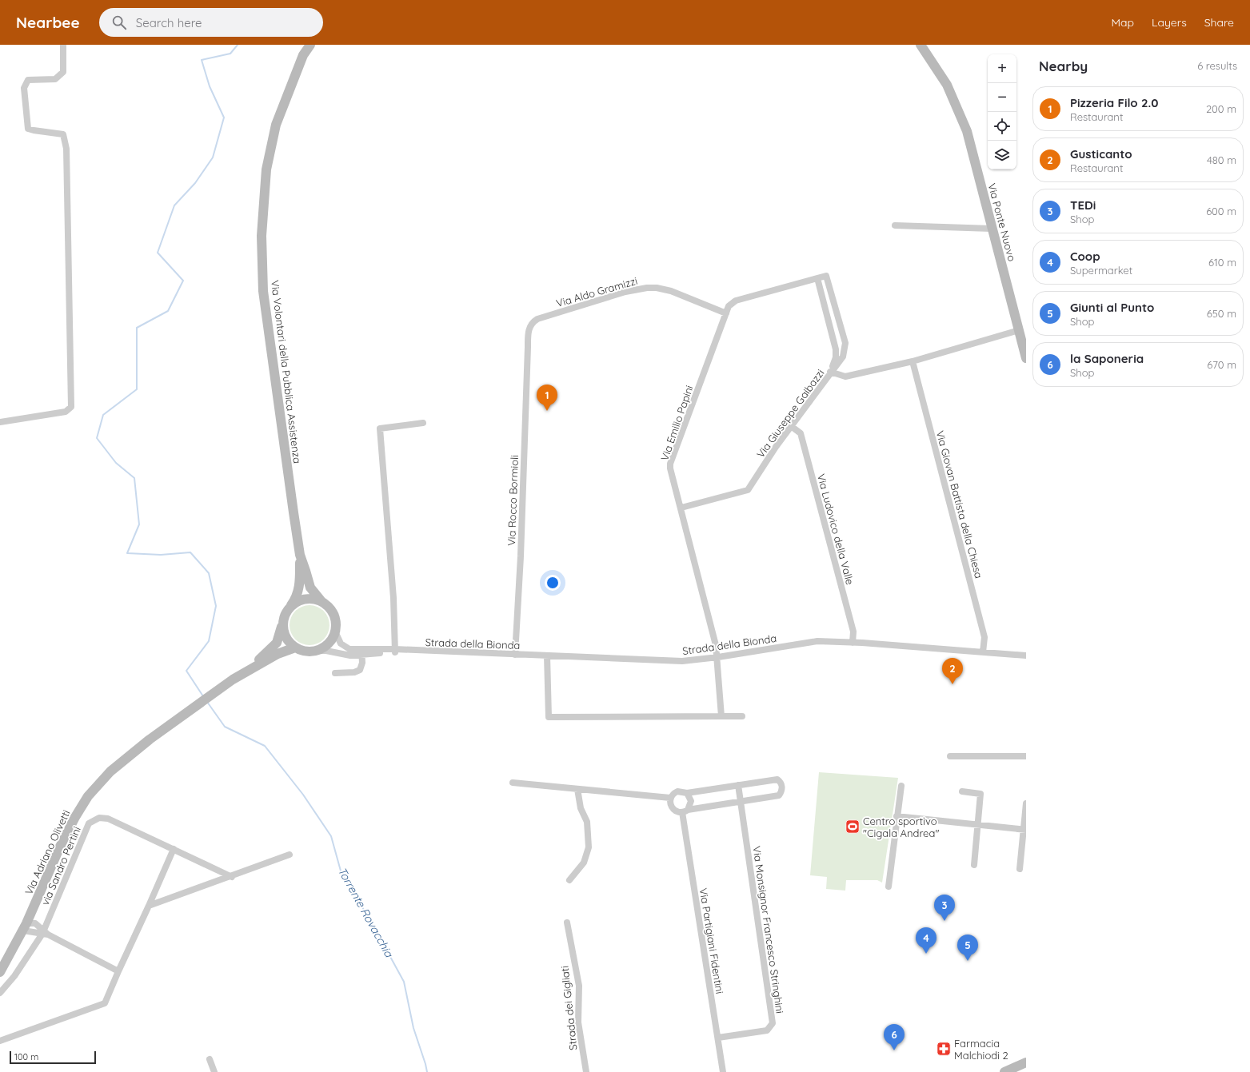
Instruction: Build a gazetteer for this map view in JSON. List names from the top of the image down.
{
  "streets": {
    "street": [
      "Via Ponte Nuovo",
      "Via Aldo Gramizzi",
      "Via Volontari della Pubblica Assistenza",
      "Via Giuseppe Gaibazzi",
      "Via Emilio Papini",
      "Via Rocco Bormioli",
      "Via Giovan Battista della Chiesa",
      "Via Ludovico della Valle",
      "Strada della Bionda",
      "Via Adriano Olivetti",
      "via Sandro Pertini",
      "Via Monsignor Francesco Stringhini",
      "Via Partigiani Fidentini",
      "Strada dei Gigliati"
    ]
  },
  "crossings": [
    ["Via Ponte Nuovo", "Via Giuseppe Gaibazzi"],
    ["Via Aldo Gramizzi", "Via Emilio Papini"],
    ["Via Aldo Gramizzi", "Via Rocco Bormioli"],
    ["Via Volontari della Pubblica Assistenza", "Strada della Bionda"],
    ["Via Giuseppe Gaibazzi", "Via Emilio Papini"],
    ["Via Giuseppe Gaibazzi", "Via Giovan Battista della Chiesa"],
    ["Via Giuseppe Gaibazzi", "Via Ludovico della Valle"],
    ["Via Emilio Papini", "Strada della Bionda"],
    ["Via Rocco Bormioli", "Strada della Bionda"],
    ["Via Giovan Battista della Chiesa", "Strada della Bionda"],
    ["Via Ludovico della Valle", "Strada della Bionda"],
    ["Via Monsignor Francesco Stringhini", "Via Partigiani Fidentini"]
  ],
  "water": ["Torrente Rovacchia"],
  "places": {
    "sports": ["Centro sportivo \"Cigala Andrea\""],
    "pharmacy": ["Farmacia Malchiodi 2"]
  },
  "scale_bar": "100 m",
  "page": {
    "header": "Nearbee",
    "search": "Search here",
    "nav": ["Map", "Layers", "Share"],
    "heading": ["Nearby", "6 results"],
    "map_buttons": ["+", "−"],
    "list": [
      {
        "mark": "1",
        "name": "Pizzeria Filo 2.0",
        "note": "Restaurant",
        "value": "200 m"
      },
      {
        "mark": "2",
        "name": "Gusticanto",
        "note": "Restaurant",
        "value": "480 m"
      },
      {
        "mark": "3",
        "name": "TEDi",
        "note": "Shop",
        "value": "600 m"
      },
      {
        "mark": "4",
        "name": "Coop",
        "note": "Supermarket",
        "value": "610 m"
      },
      {
        "mark": "5",
        "name": "Giunti al Punto",
        "note": "Shop",
        "value": "650 m"
      },
      {
        "mark": "6",
        "name": "la Saponeria",
        "note": "Shop",
        "value": "670 m"
      }
    ],
    "pins": [
      "1",
      "2",
      "3",
      "4",
      "5",
      "6"
    ],
    "scale": "100 m"
  }
}
